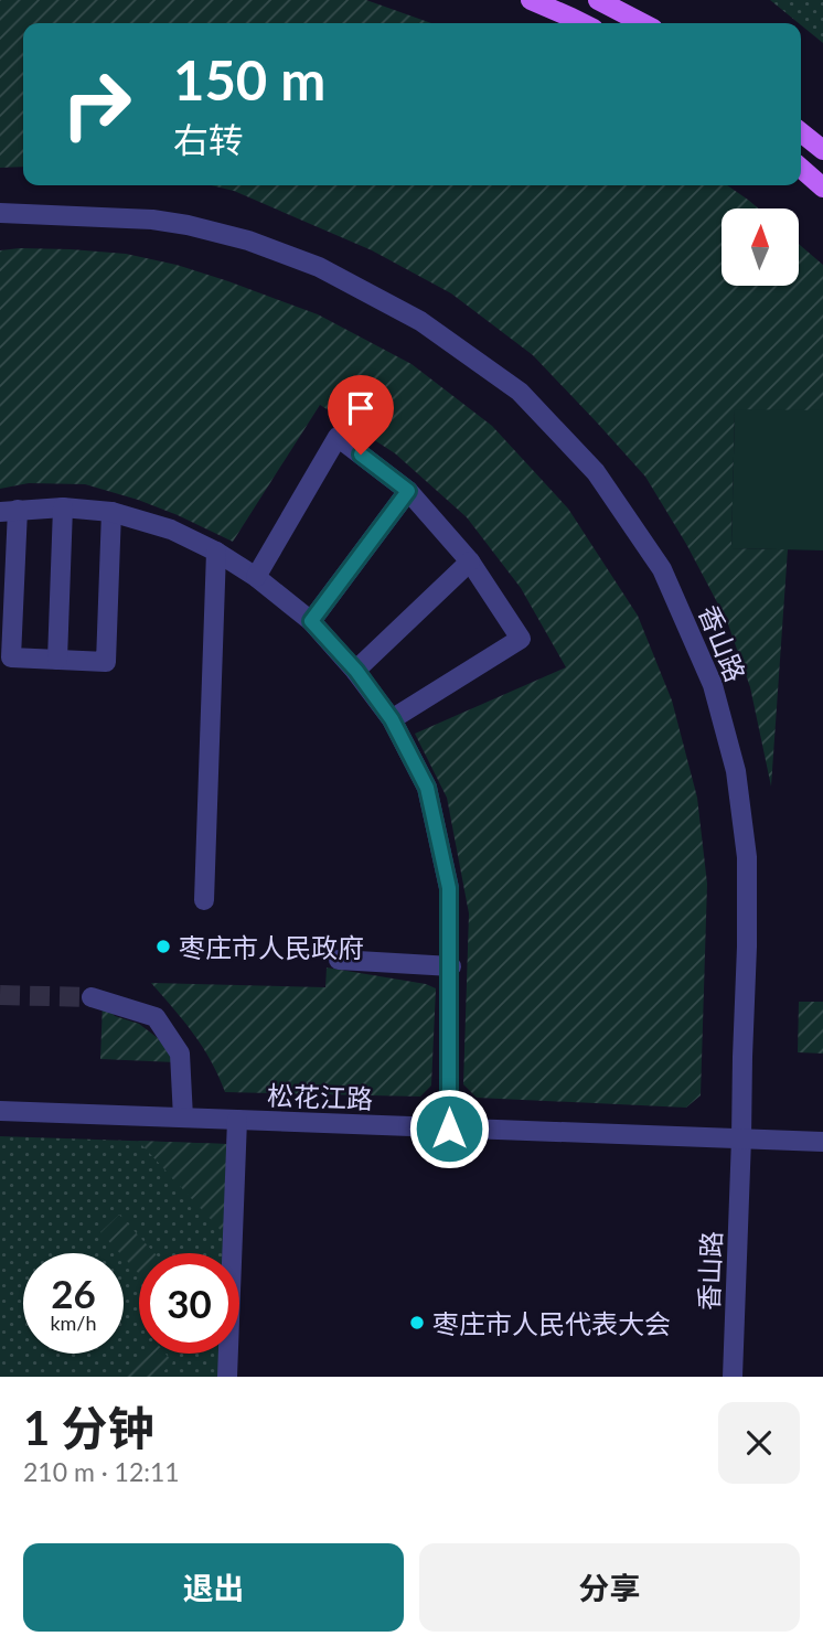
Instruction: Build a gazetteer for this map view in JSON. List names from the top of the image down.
{
  "streets": {
    "street": ["香山路", "松花江路"]
  },
  "crossings": [
    ["香山路", "松花江路"]
  ],
  "places": ["枣庄市人民政府", "枣庄市人民代表大会"],
  "north": "top",
  "page": {
    "turn": ["150 m", "右转"],
    "speed": "26 km/h",
    "limit": "30",
    "heading": ["1 分钟", "210 m · 12:11"],
    "buttons": ["退出", "分享"]
  }
}
